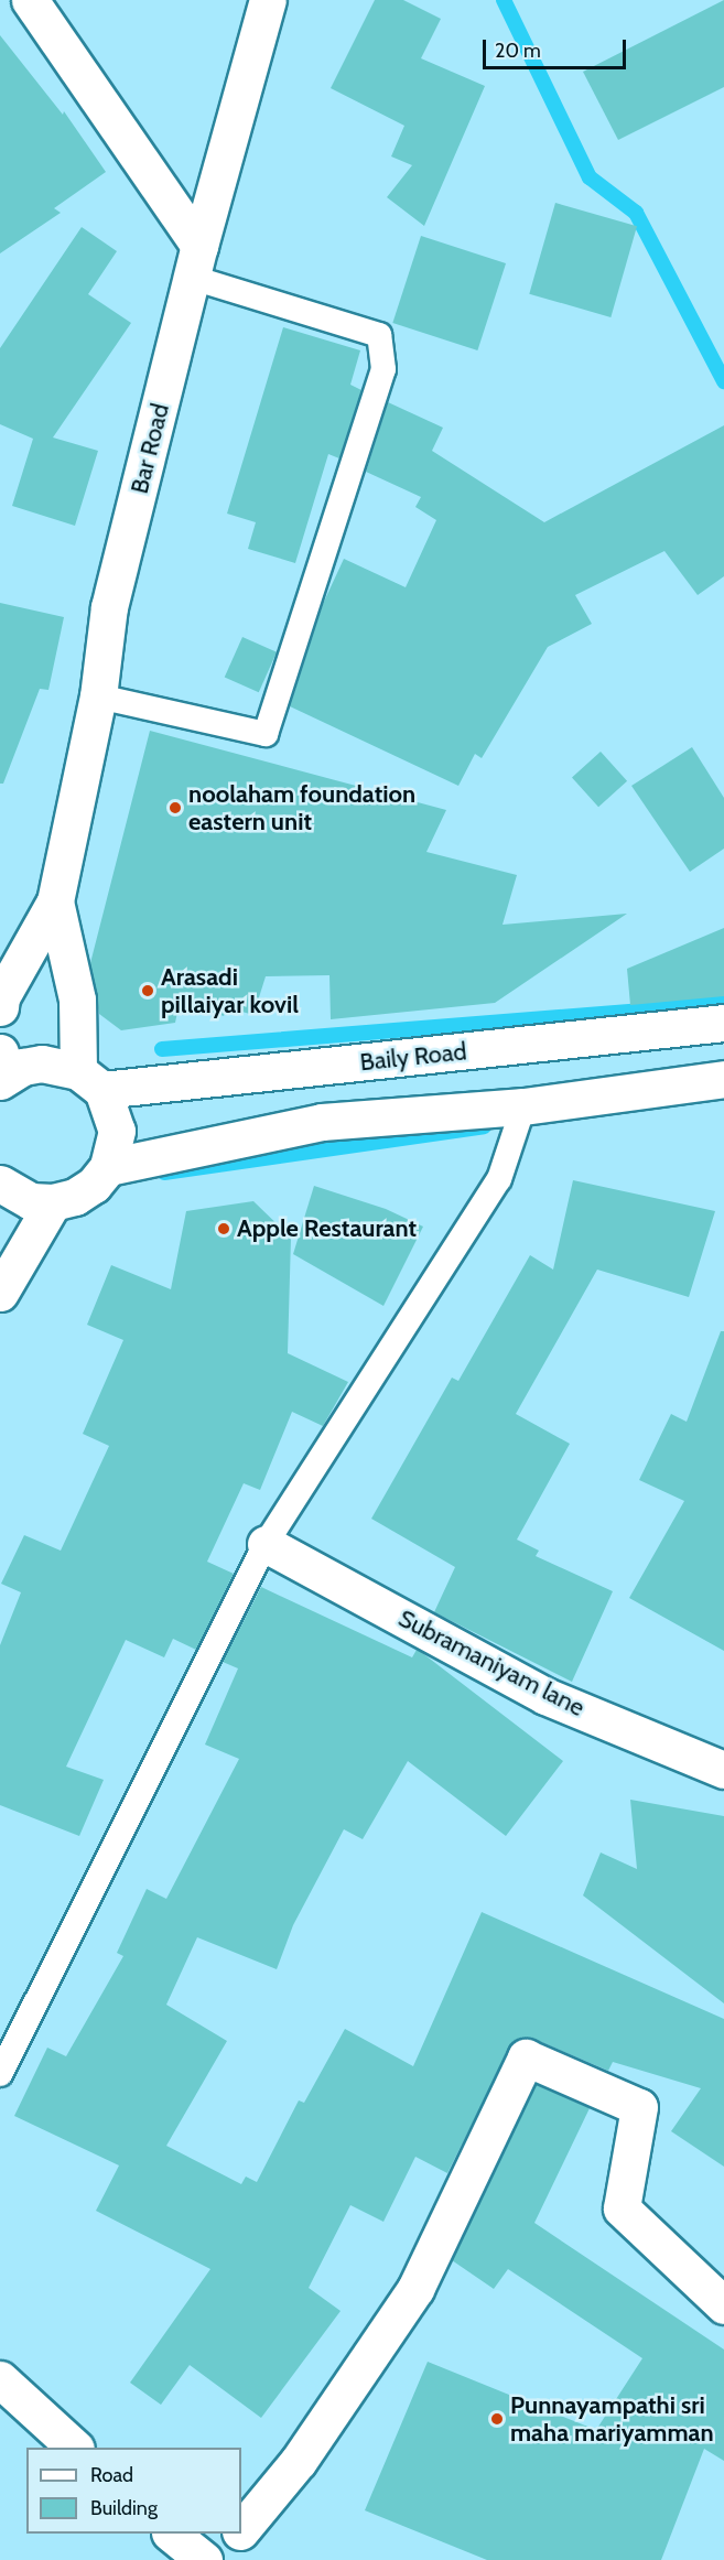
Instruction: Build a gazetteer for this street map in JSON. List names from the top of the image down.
{
  "streets": {
    "main road": ["Bar Road", "Baily Road", "Subramaniyam lane"]
  },
  "crossings": [
    ["Bar Road", "Baily Road"]
  ],
  "places": [
    "noolaham foundation eastern unit",
    "Arasadi pillaiyar kovil",
    "Apple Restaurant",
    "Punnayampathi sri maha mariyamman"
  ],
  "legend": ["Road", "Building"],
  "scale_bar": "20 m"
}
